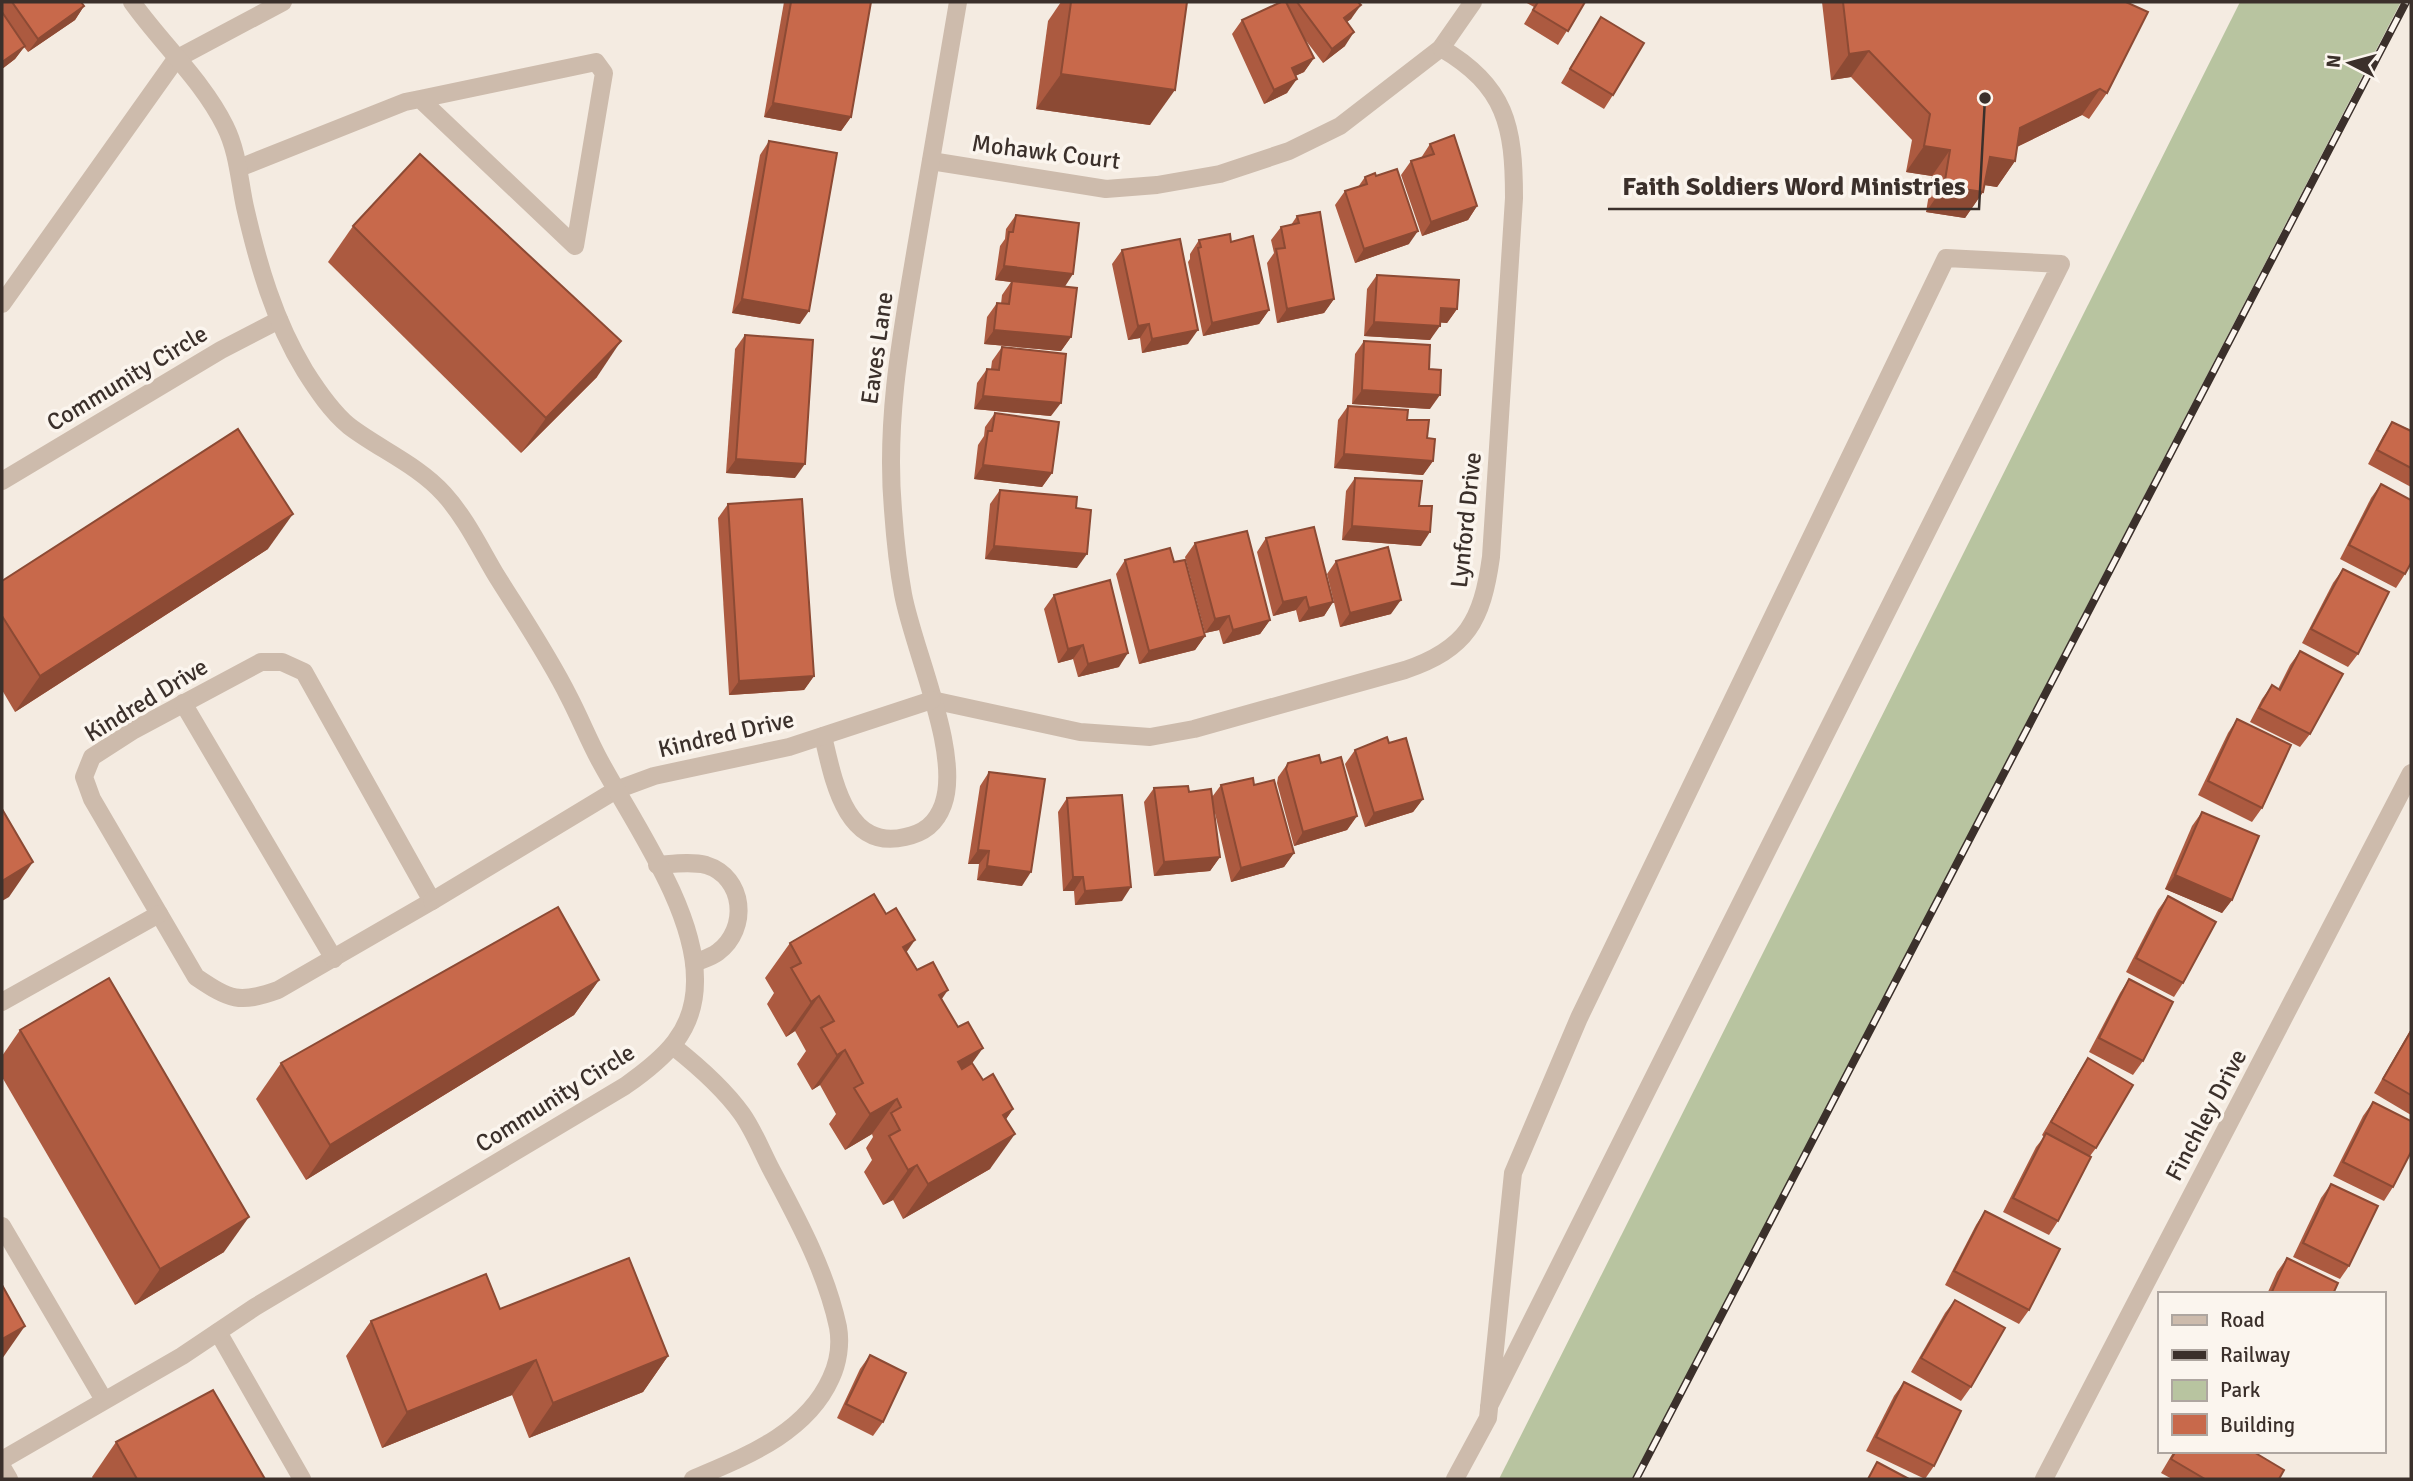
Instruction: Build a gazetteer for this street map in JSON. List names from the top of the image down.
{
  "streets": {
    "street": [
      "Mohawk Court",
      "Eaves Lane",
      "Community Circle",
      "Lynford Drive",
      "Kindred Drive",
      "Finchley Drive"
    ]
  },
  "crossings": [
    ["Mohawk Court", "Eaves Lane"],
    ["Mohawk Court", "Lynford Drive"],
    ["Eaves Lane", "Lynford Drive"],
    ["Eaves Lane", "Kindred Drive"],
    ["Community Circle", "Kindred Drive"],
    ["Lynford Drive", "Kindred Drive"]
  ],
  "places": ["Faith Soldiers Word Ministries"],
  "legend": [
    "Road",
    "Railway",
    "Park",
    "Building"
  ],
  "north": "left"
}
